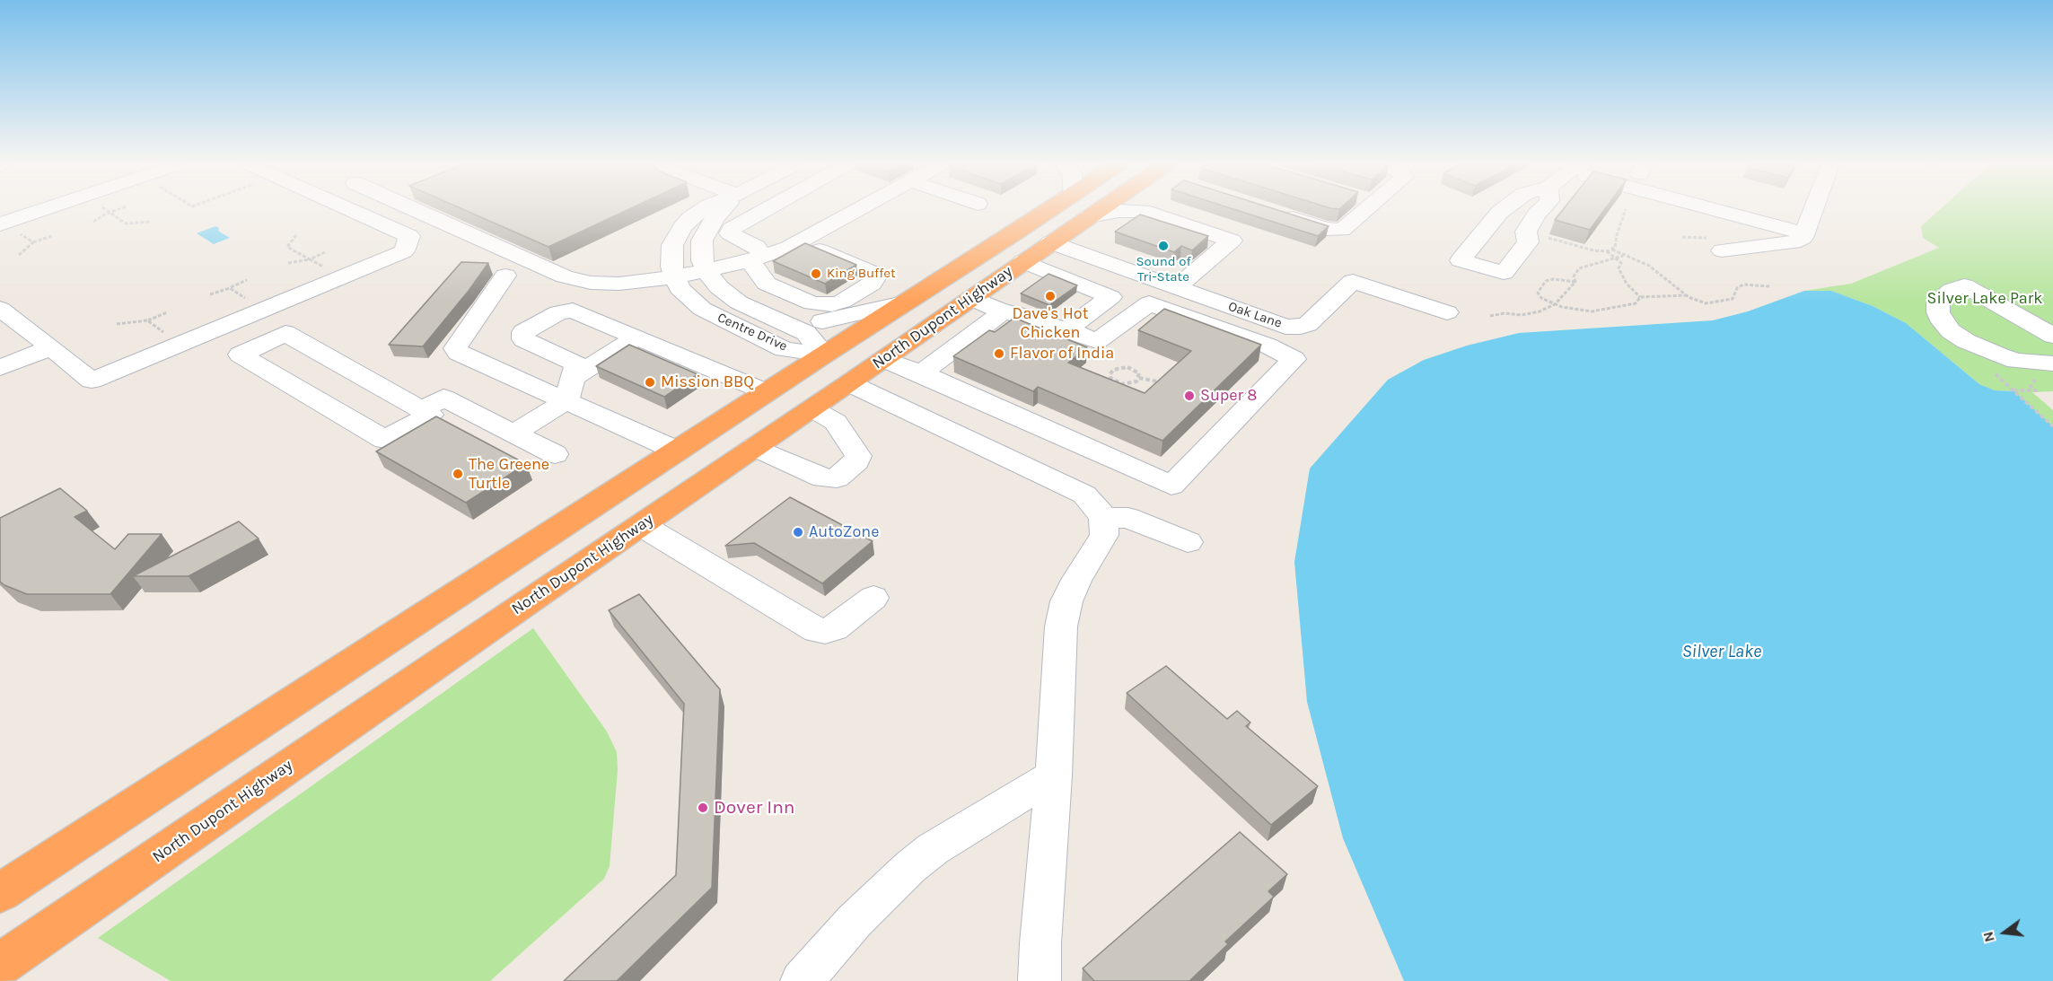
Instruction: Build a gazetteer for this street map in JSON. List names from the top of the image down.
{
  "streets": {
    "highway": ["North Dupont Highway"],
    "street": ["Oak Lane", "Centre Drive"]
  },
  "crossings": [
    ["Oak Lane", "North Dupont Highway"],
    ["North Dupont Highway", "Centre Drive"]
  ],
  "water": ["Silver Lake"],
  "parks": ["Silver Lake Park"],
  "places": [
    "Sound of Tri-State",
    "King Buffet",
    "Dave's Hot Chicken",
    "Flavor of India",
    "Mission BBQ",
    "Super 8",
    "The Greene Turtle",
    "AutoZone",
    "Dover Inn"
  ],
  "north": "left"
}
